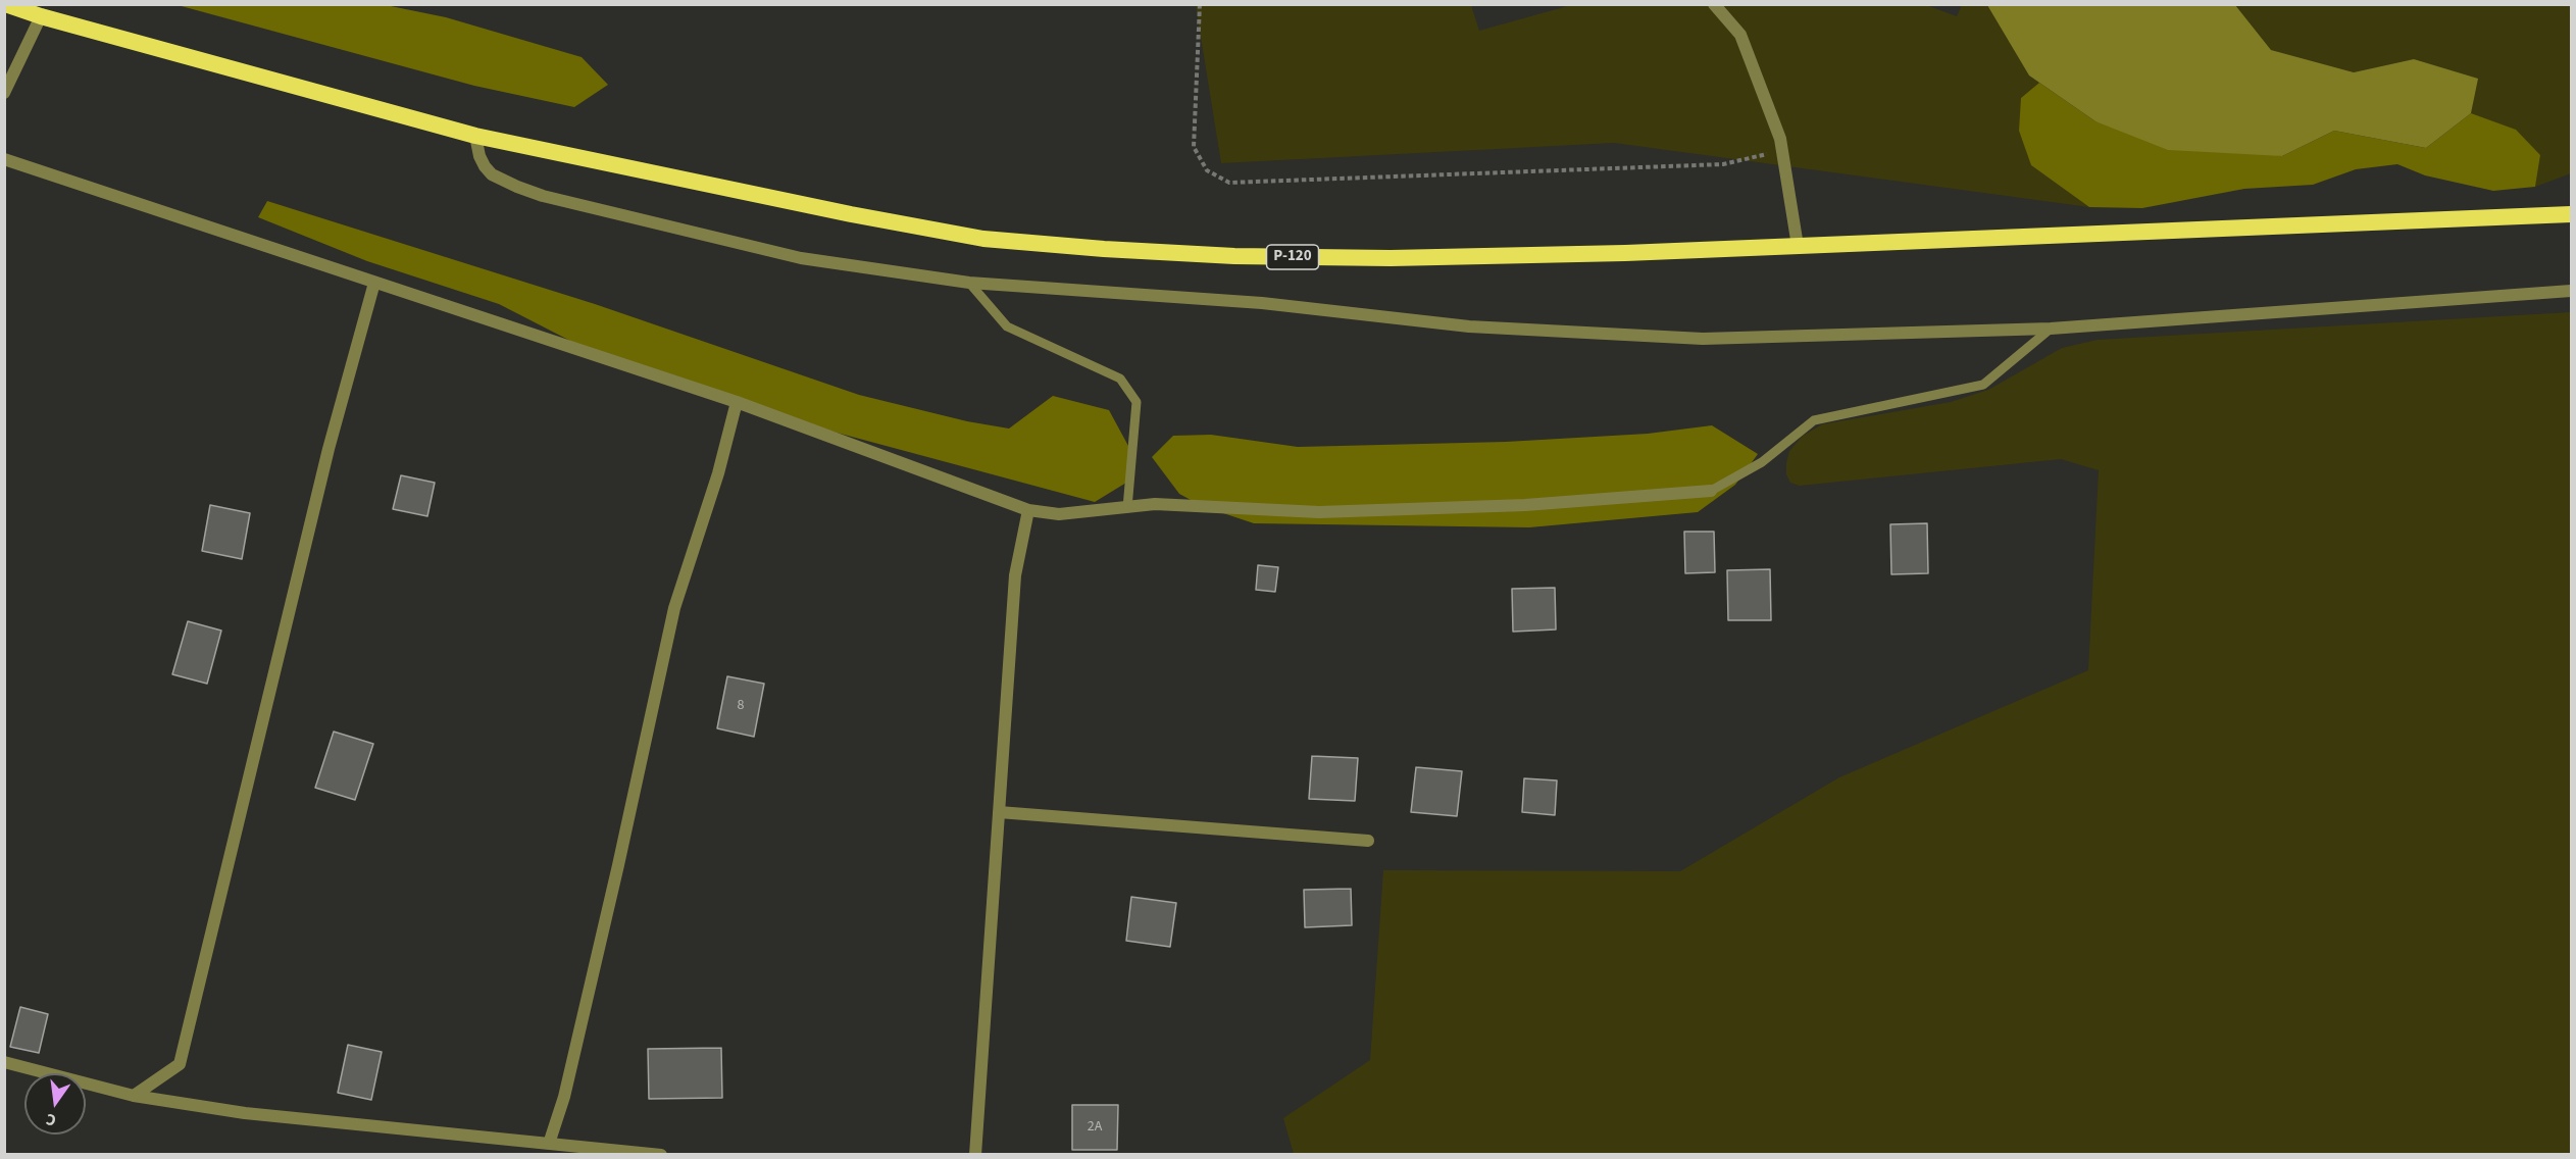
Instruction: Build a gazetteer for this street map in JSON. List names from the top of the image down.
{
  "streets": {
    "highway": ["Р-120"]
  },
  "house_numbers": ["8", "2А"],
  "north": "bottom"
}
